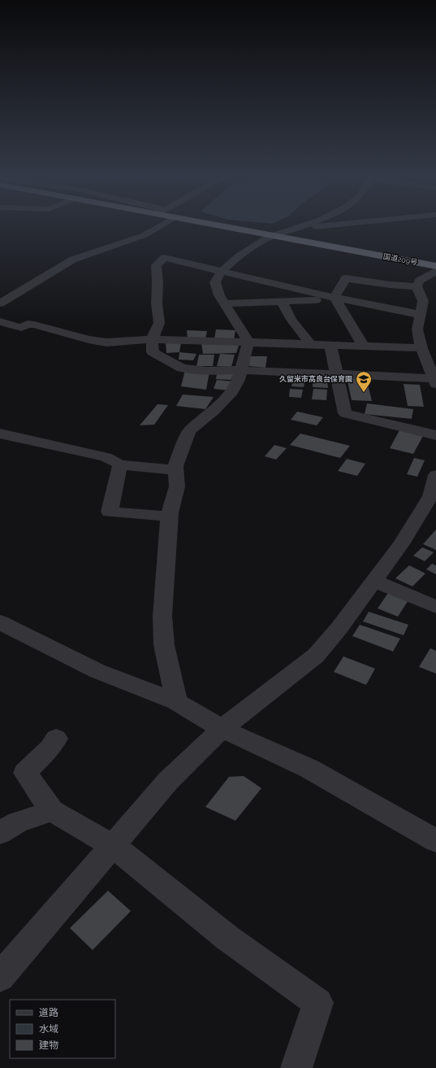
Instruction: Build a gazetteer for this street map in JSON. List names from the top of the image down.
{
  "streets": {
    "highway": ["国道209号"]
  },
  "places": {
    "school or university": ["久留米市高良台保育園"]
  },
  "legend": ["道路", "水域", "建物"]
}
